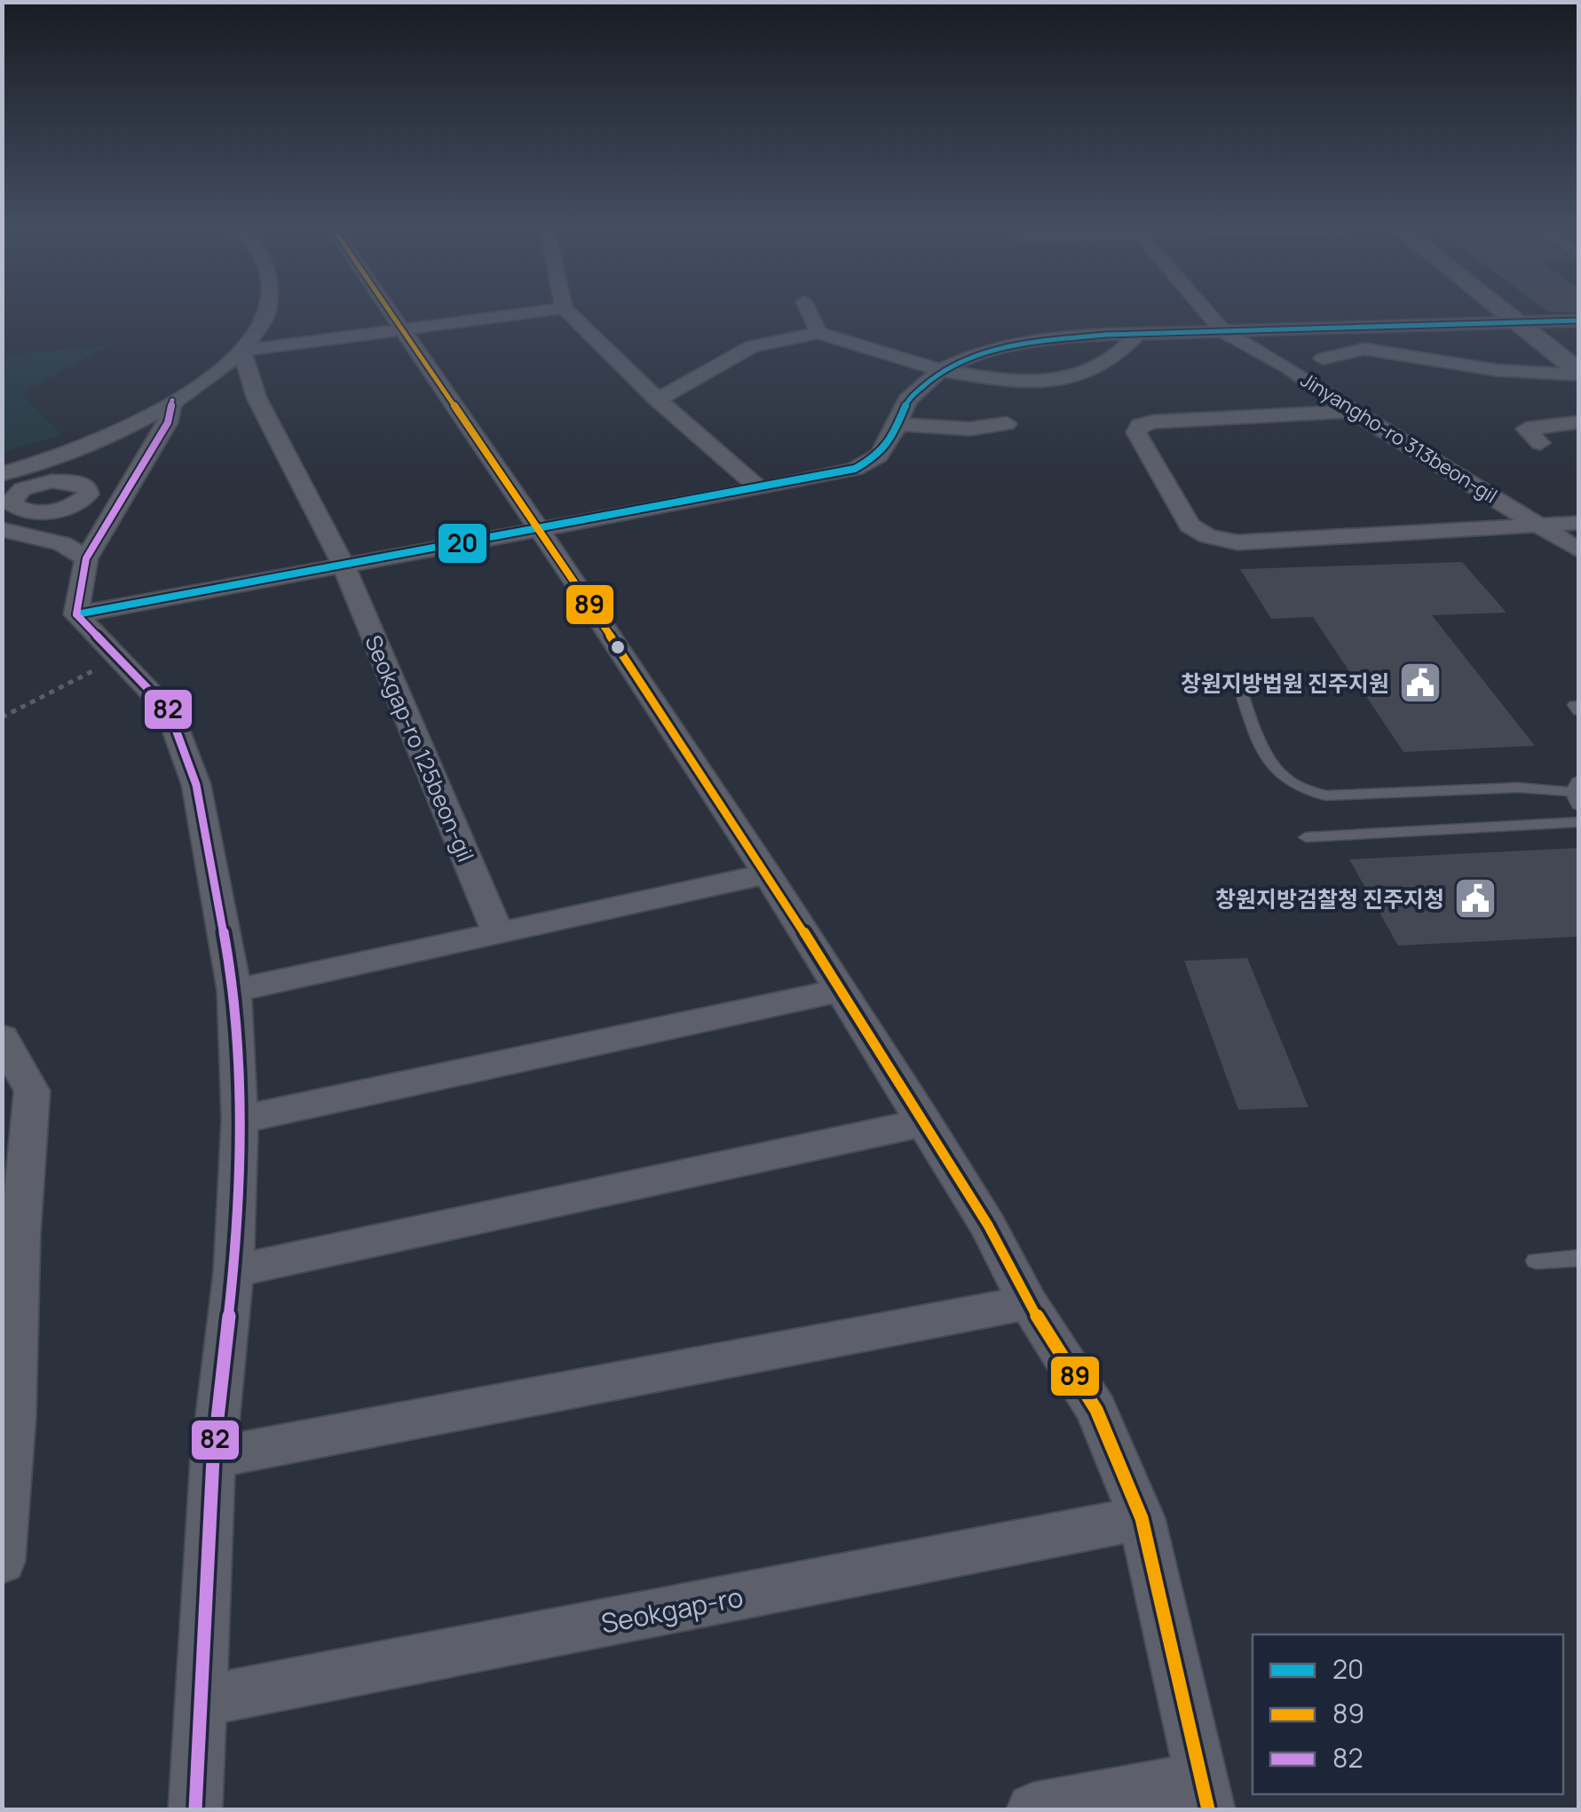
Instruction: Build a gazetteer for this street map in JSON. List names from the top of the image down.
{
  "streets": {
    "street": ["Jinyangho-ro 313beon-gil", "Seokgap-ro 125beon-gil", "Seokgap-ro"]
  },
  "places": {
    "public building": ["창원지방법원 진주지원", "창원지방검찰청 진주지청"]
  },
  "lines": ["transit line 89", "transit line 20", "transit line 82"],
  "legend": ["20", "89", "82"]
}
